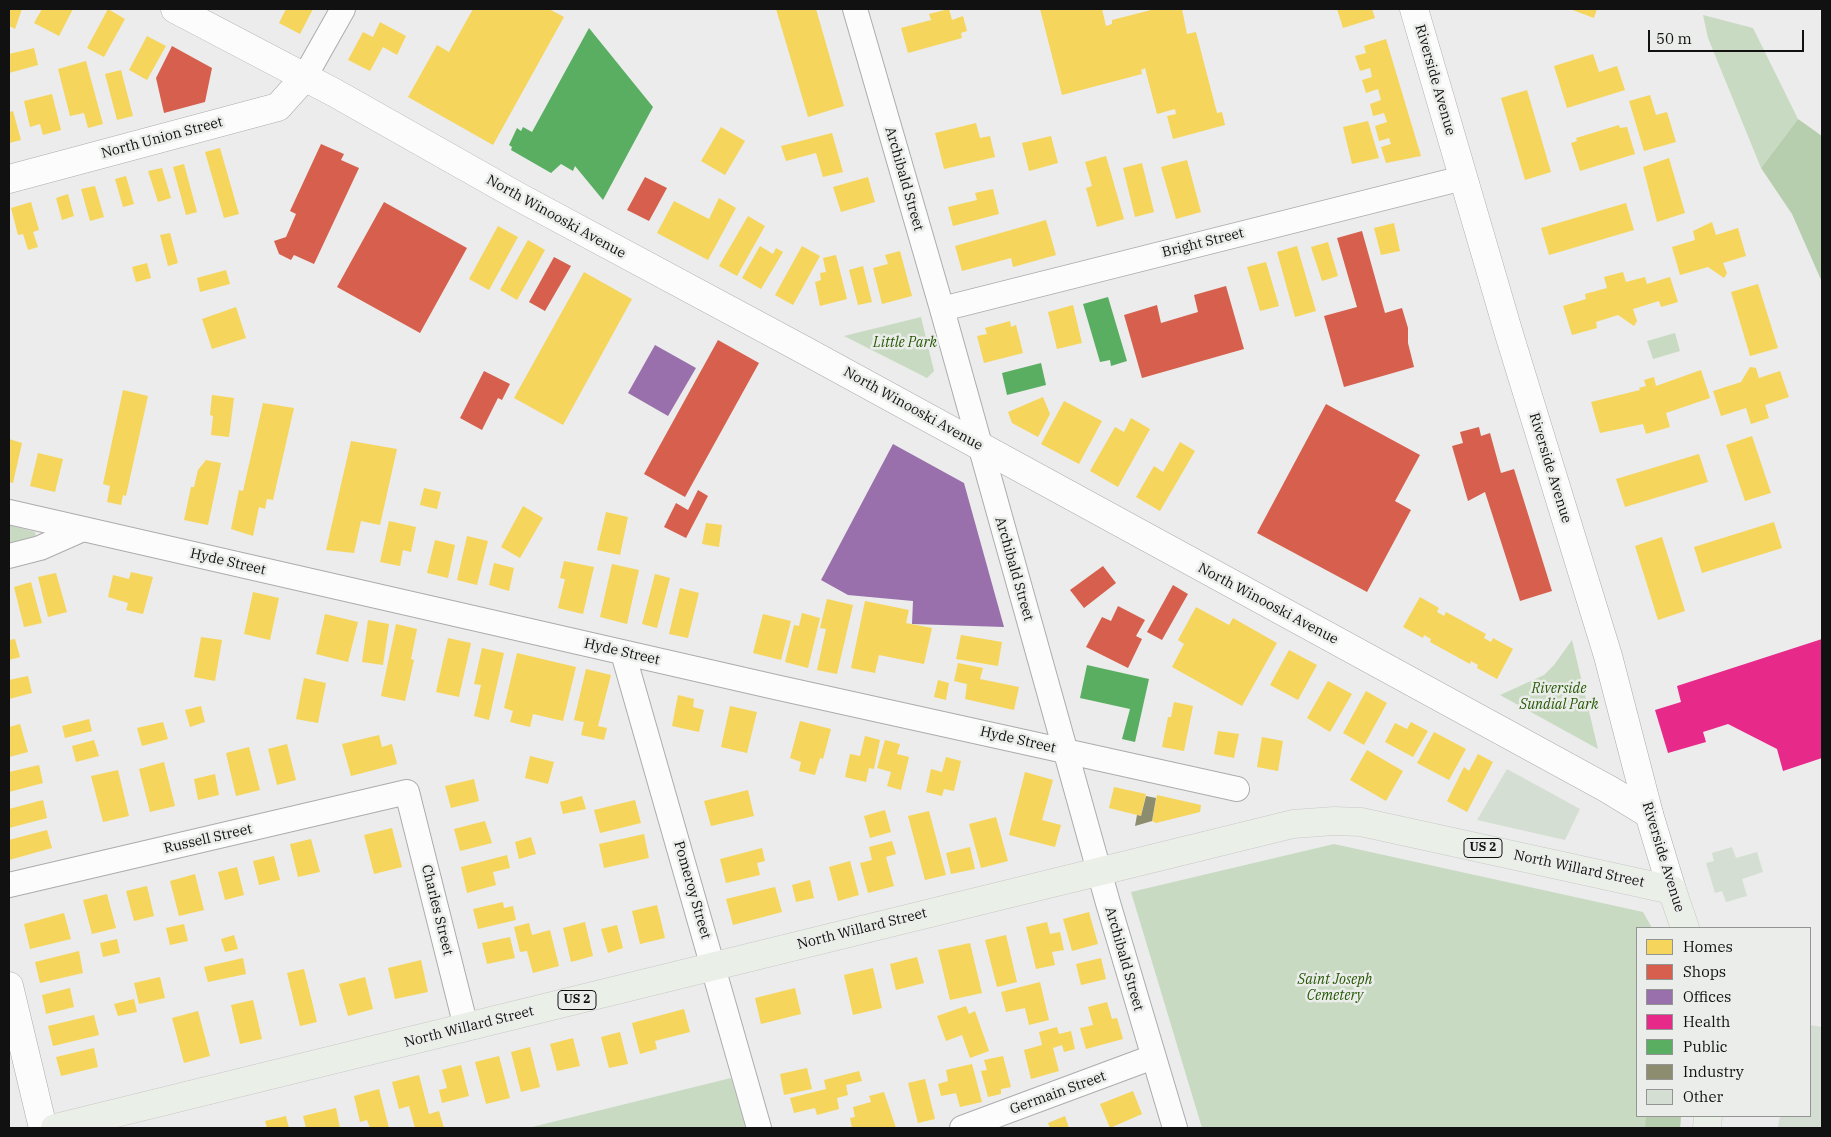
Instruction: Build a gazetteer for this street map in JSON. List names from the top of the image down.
{
  "streets": {
    "main road": [
      "Riverside Avenue",
      "North Union Street",
      "North Winooski Avenue",
      "US 2",
      "North Willard Street"
    ],
    "street": [
      "Archibald Street",
      "Bright Street",
      "Hyde Street",
      "Russell Street",
      "Pomeroy Street",
      "Charles Street",
      "Germain Street"
    ]
  },
  "crossings": [
    ["Riverside Avenue", "North Winooski Avenue"],
    ["Riverside Avenue", "Bright Street"],
    ["Riverside Avenue", "North Willard Street"],
    ["North Union Street", "North Winooski Avenue"],
    ["Archibald Street", "North Winooski Avenue"],
    ["Archibald Street", "Bright Street"],
    ["Archibald Street", "Hyde Street"],
    ["Archibald Street", "North Willard Street"],
    ["Archibald Street", "Germain Street"],
    ["Hyde Street", "Pomeroy Street"],
    ["Russell Street", "Charles Street"],
    ["North Willard Street", "Pomeroy Street"],
    ["North Willard Street", "Charles Street"]
  ],
  "parks": ["Little Park", "Riverside Sundial Park", "Saint Joseph Cemetery"],
  "legend": [
    "Homes",
    "Shops",
    "Offices",
    "Health",
    "Public",
    "Industry",
    "Other"
  ],
  "scale_bar": "50 m"
}
